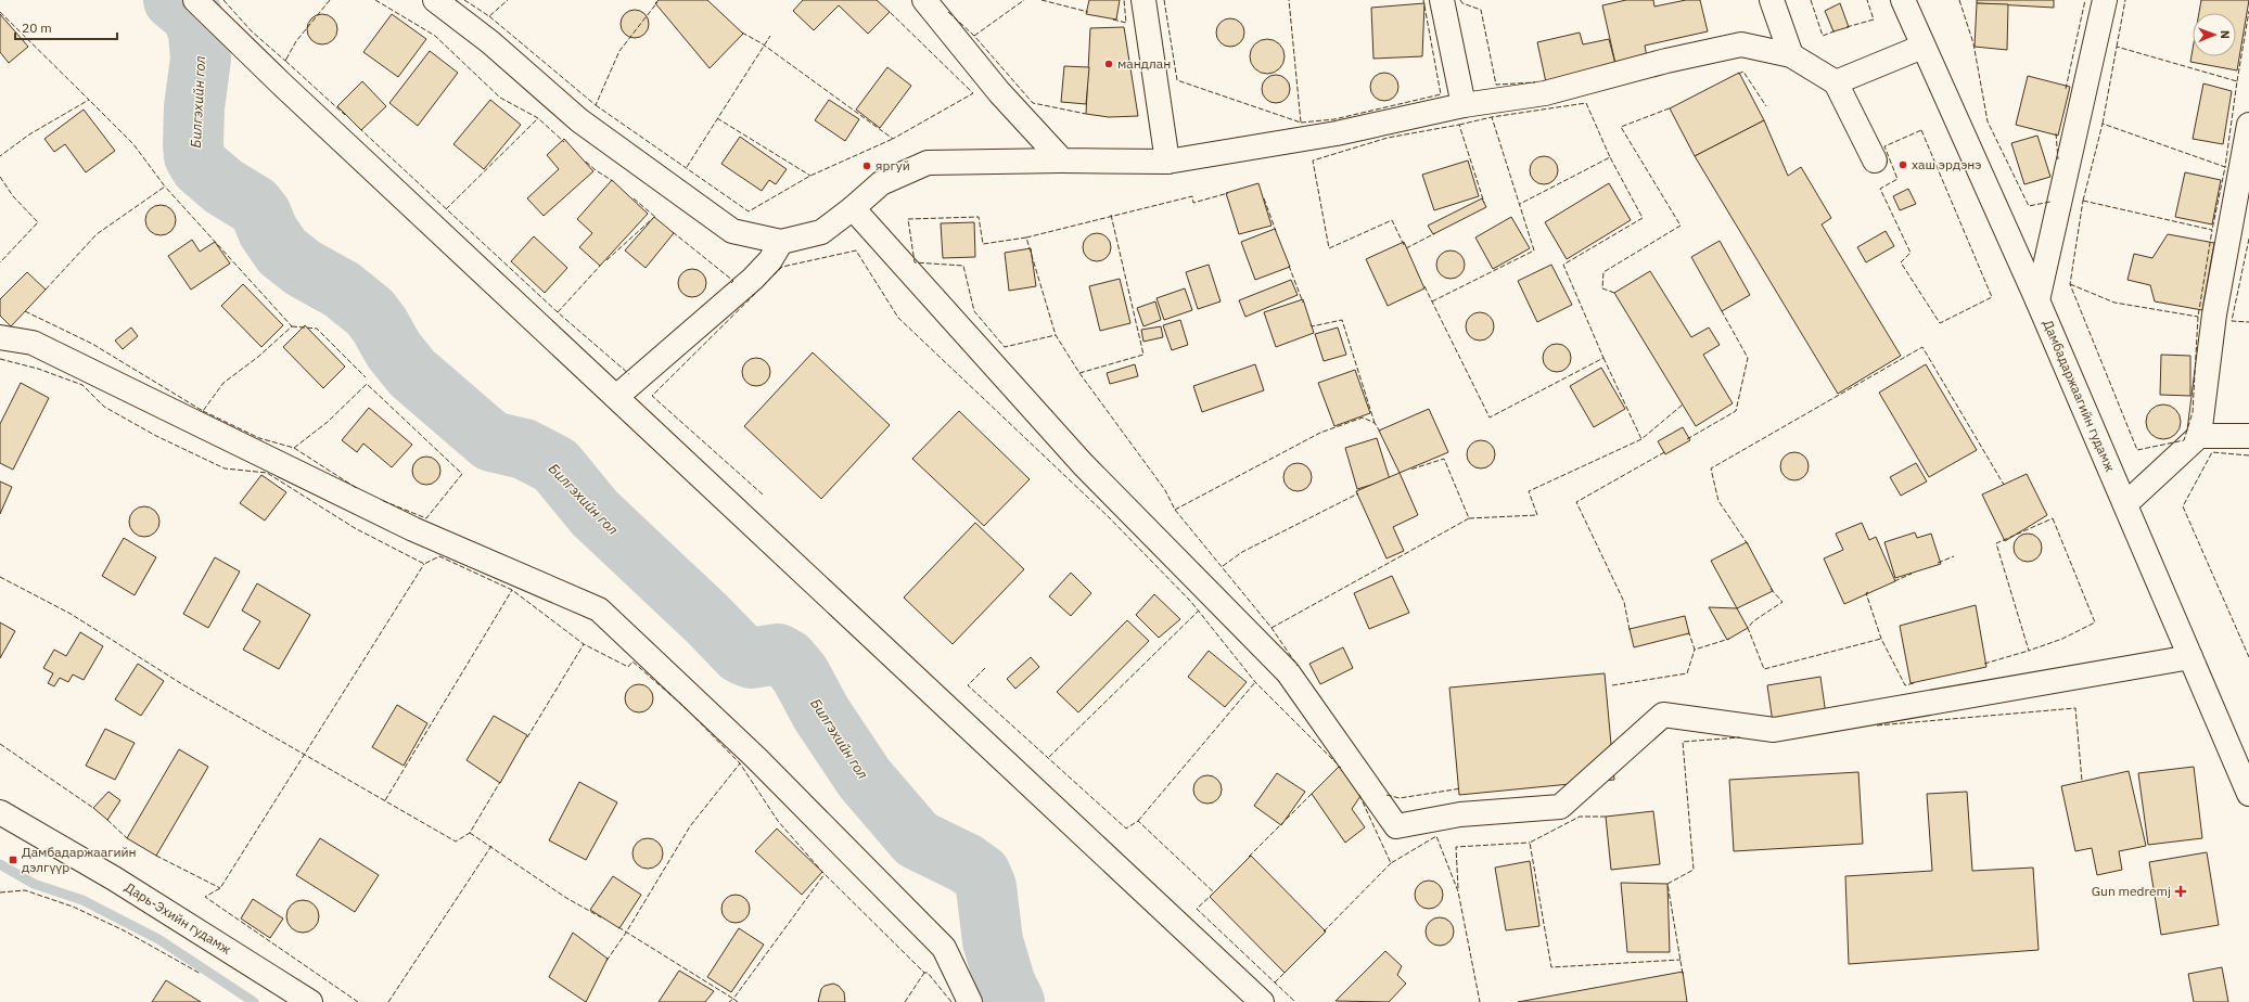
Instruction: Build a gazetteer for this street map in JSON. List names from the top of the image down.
{
  "streets": {
    "street": ["Дамбадаржаагийн гудамж", "Дарь-Эхийн гудамж"]
  },
  "water": ["Билгэхийн гол"],
  "places": {
    "other": ["мандлан", "хаш эрдэнэ", "яргуй"],
    "transit": ["Дамбадаржаагийн дэлгүүр"],
    "health": ["Gun medremj"]
  },
  "scale_bar": "20 m",
  "north": "right"
}
